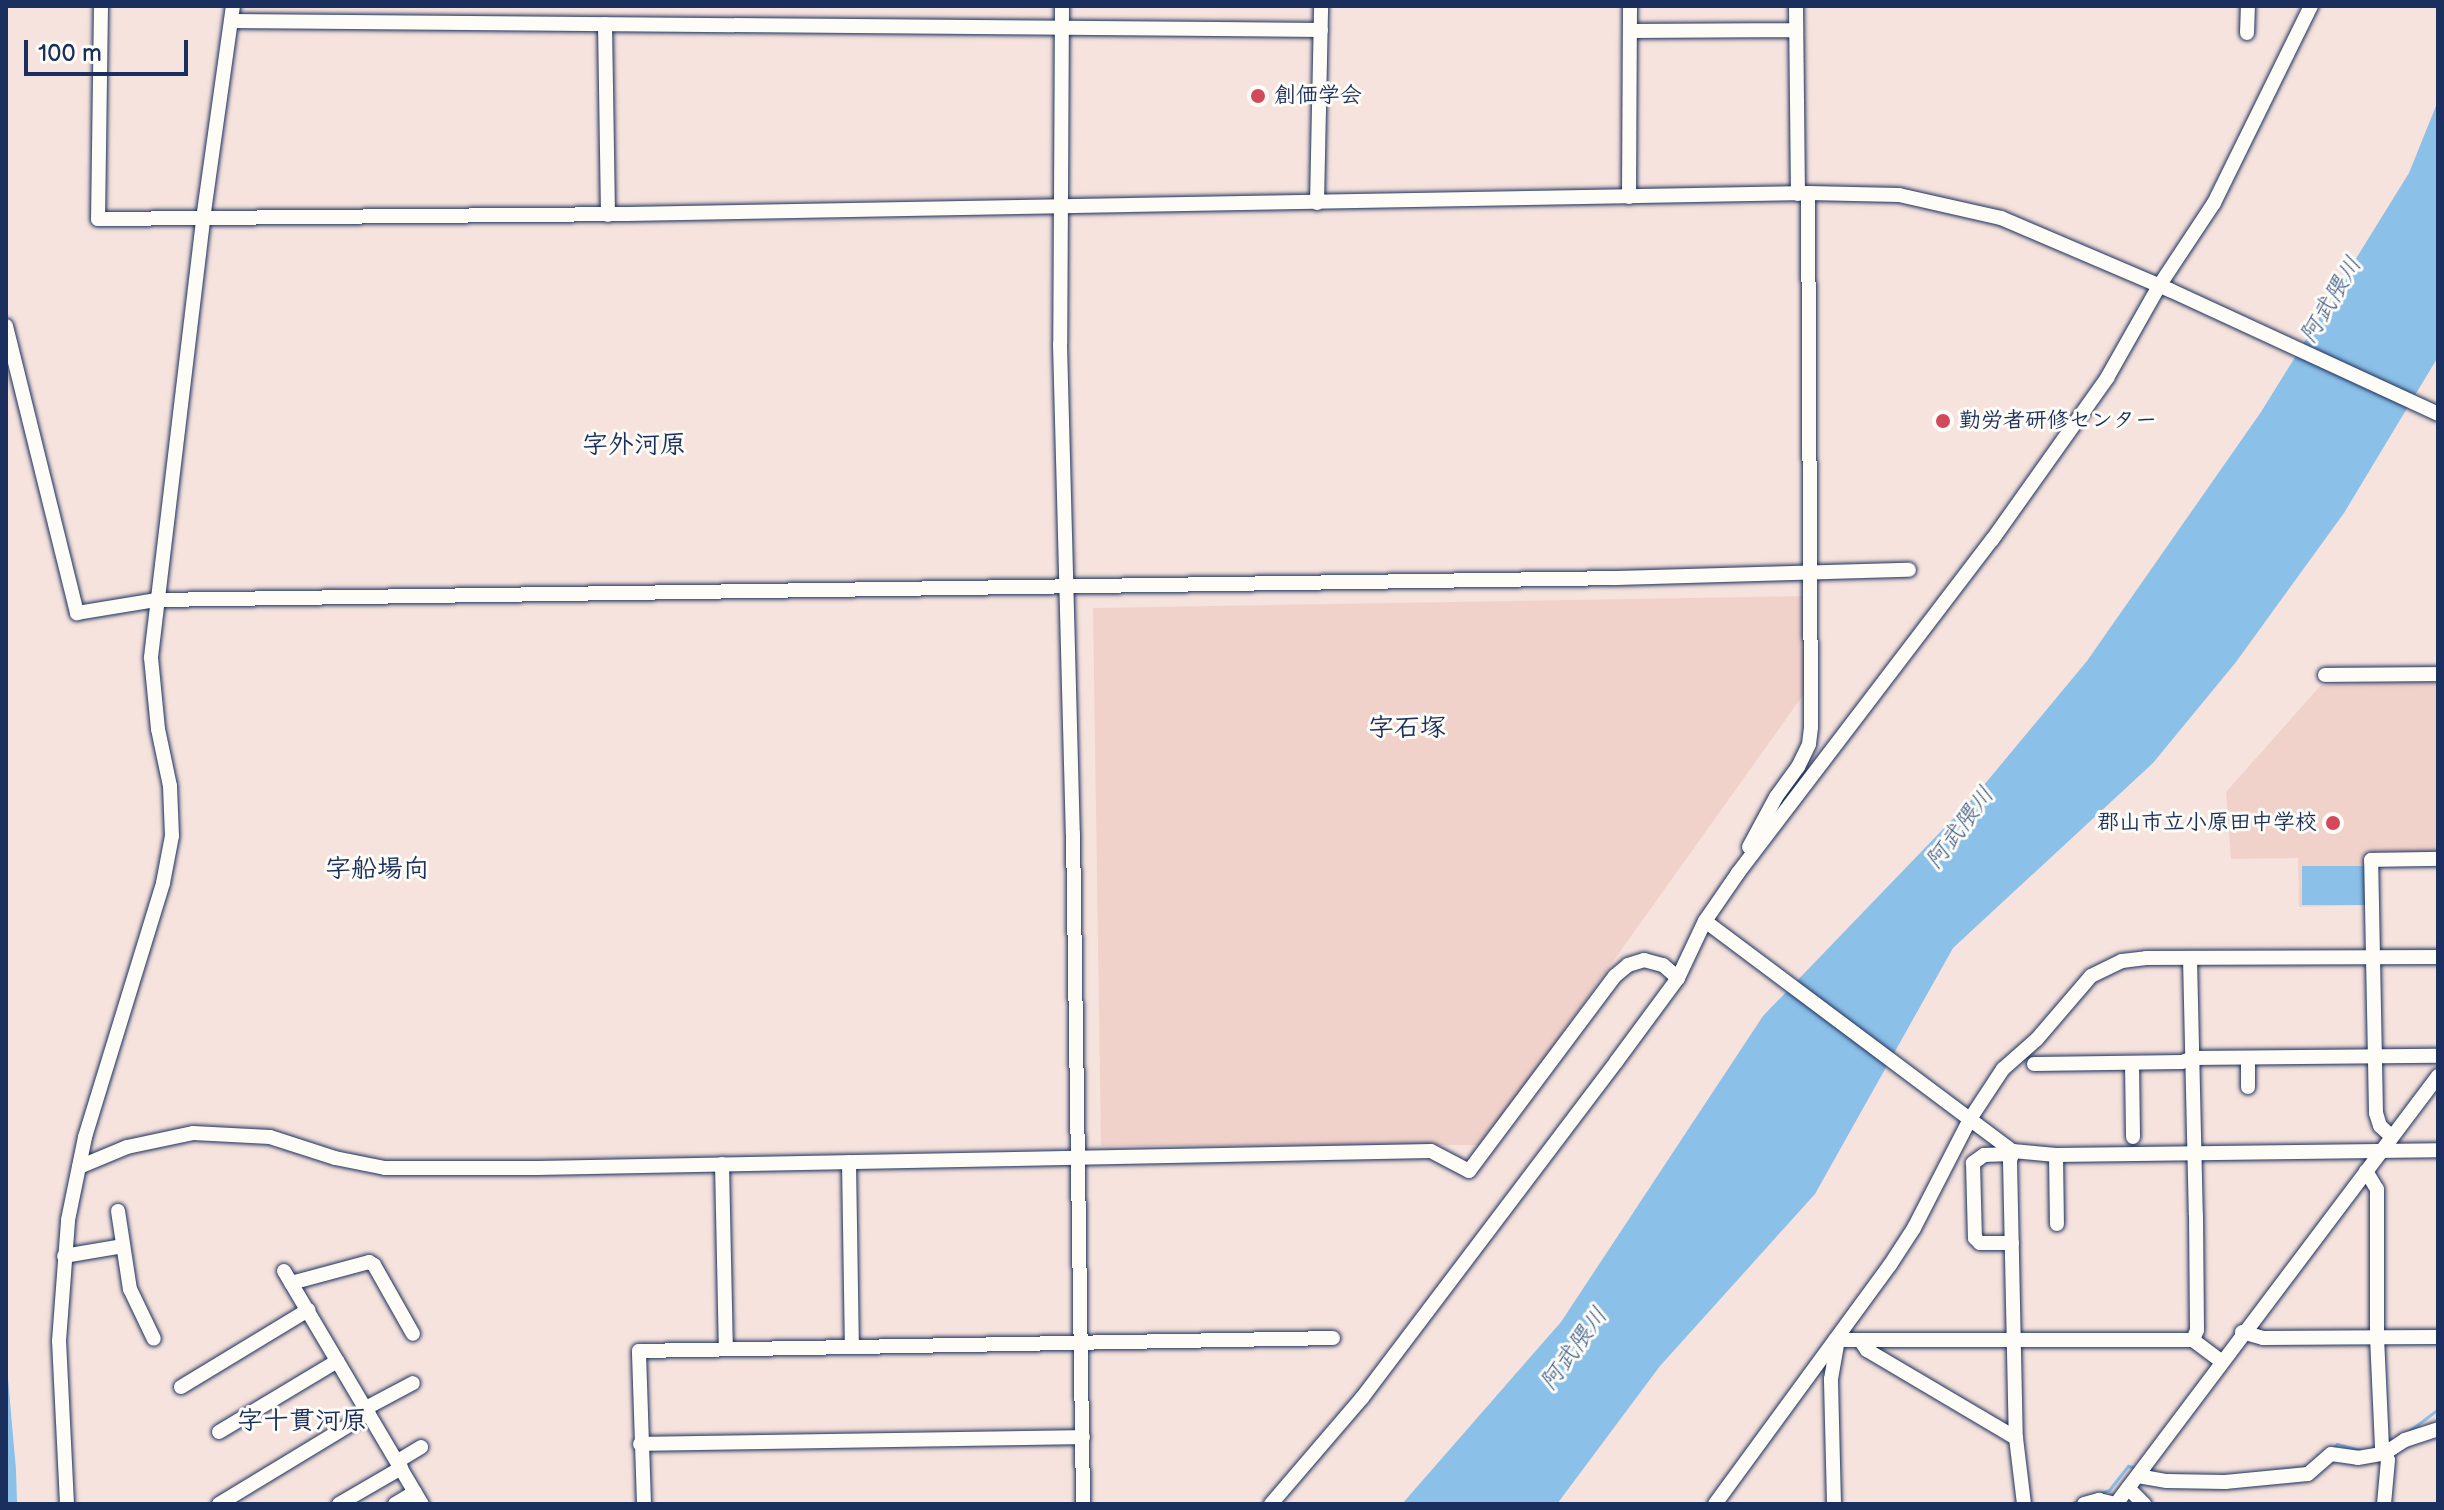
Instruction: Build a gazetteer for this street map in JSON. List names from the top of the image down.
{
  "districts": [
    "字外河原",
    "字石塚",
    "字船場向",
    "字十貫河原"
  ],
  "water": ["阿武隈川"],
  "places": ["創価学会", "勤労者研修センター", "郡山市立小原田中学校"],
  "scale_bar": "100 m"
}
